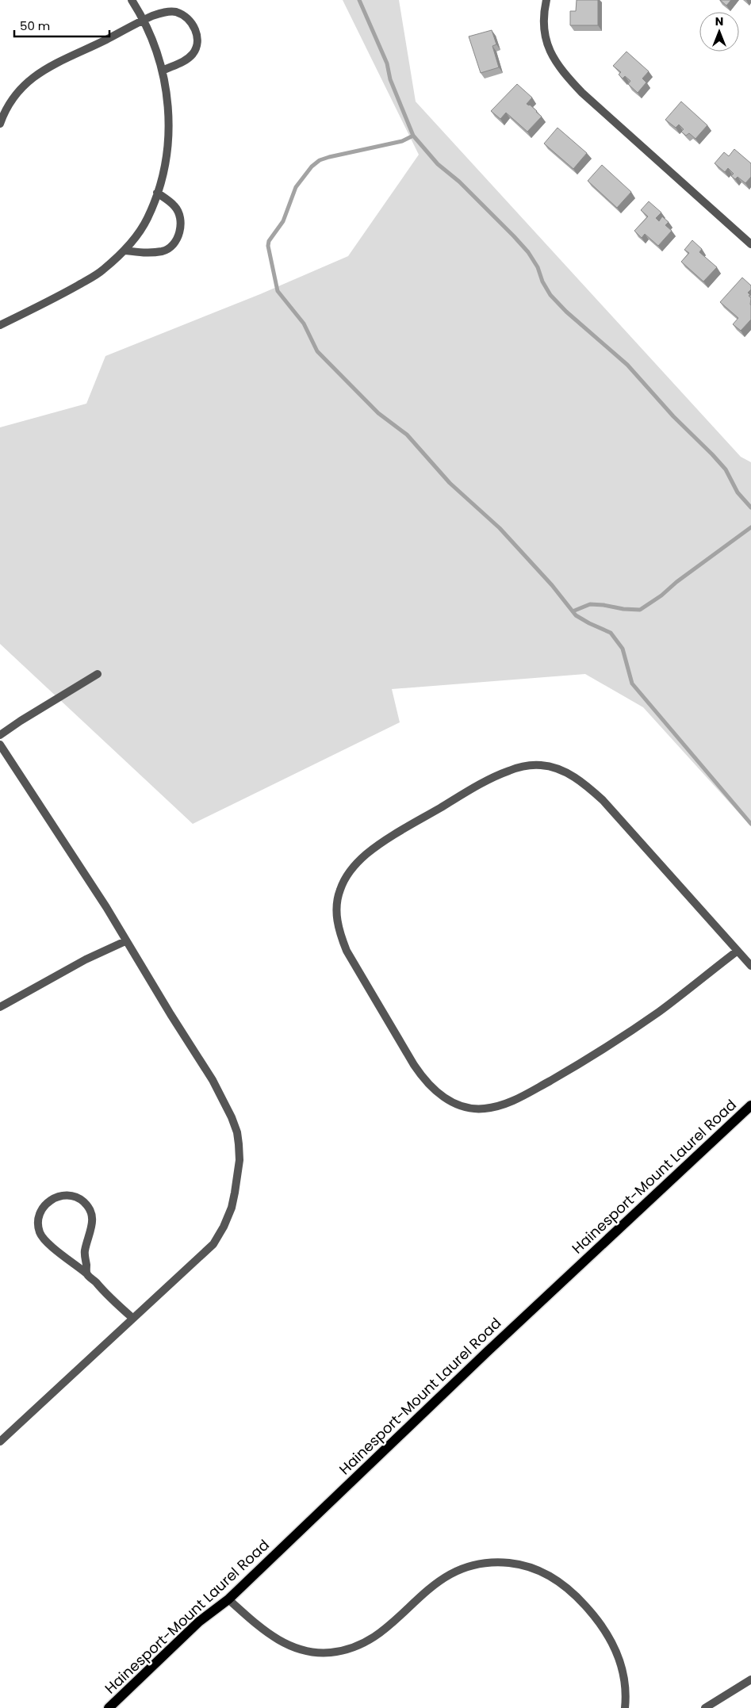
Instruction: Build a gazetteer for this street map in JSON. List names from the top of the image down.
{
  "streets": {
    "main road": ["Hainesport-Mount Laurel Road"]
  },
  "scale_bar": "50 m",
  "north": "top"
}
